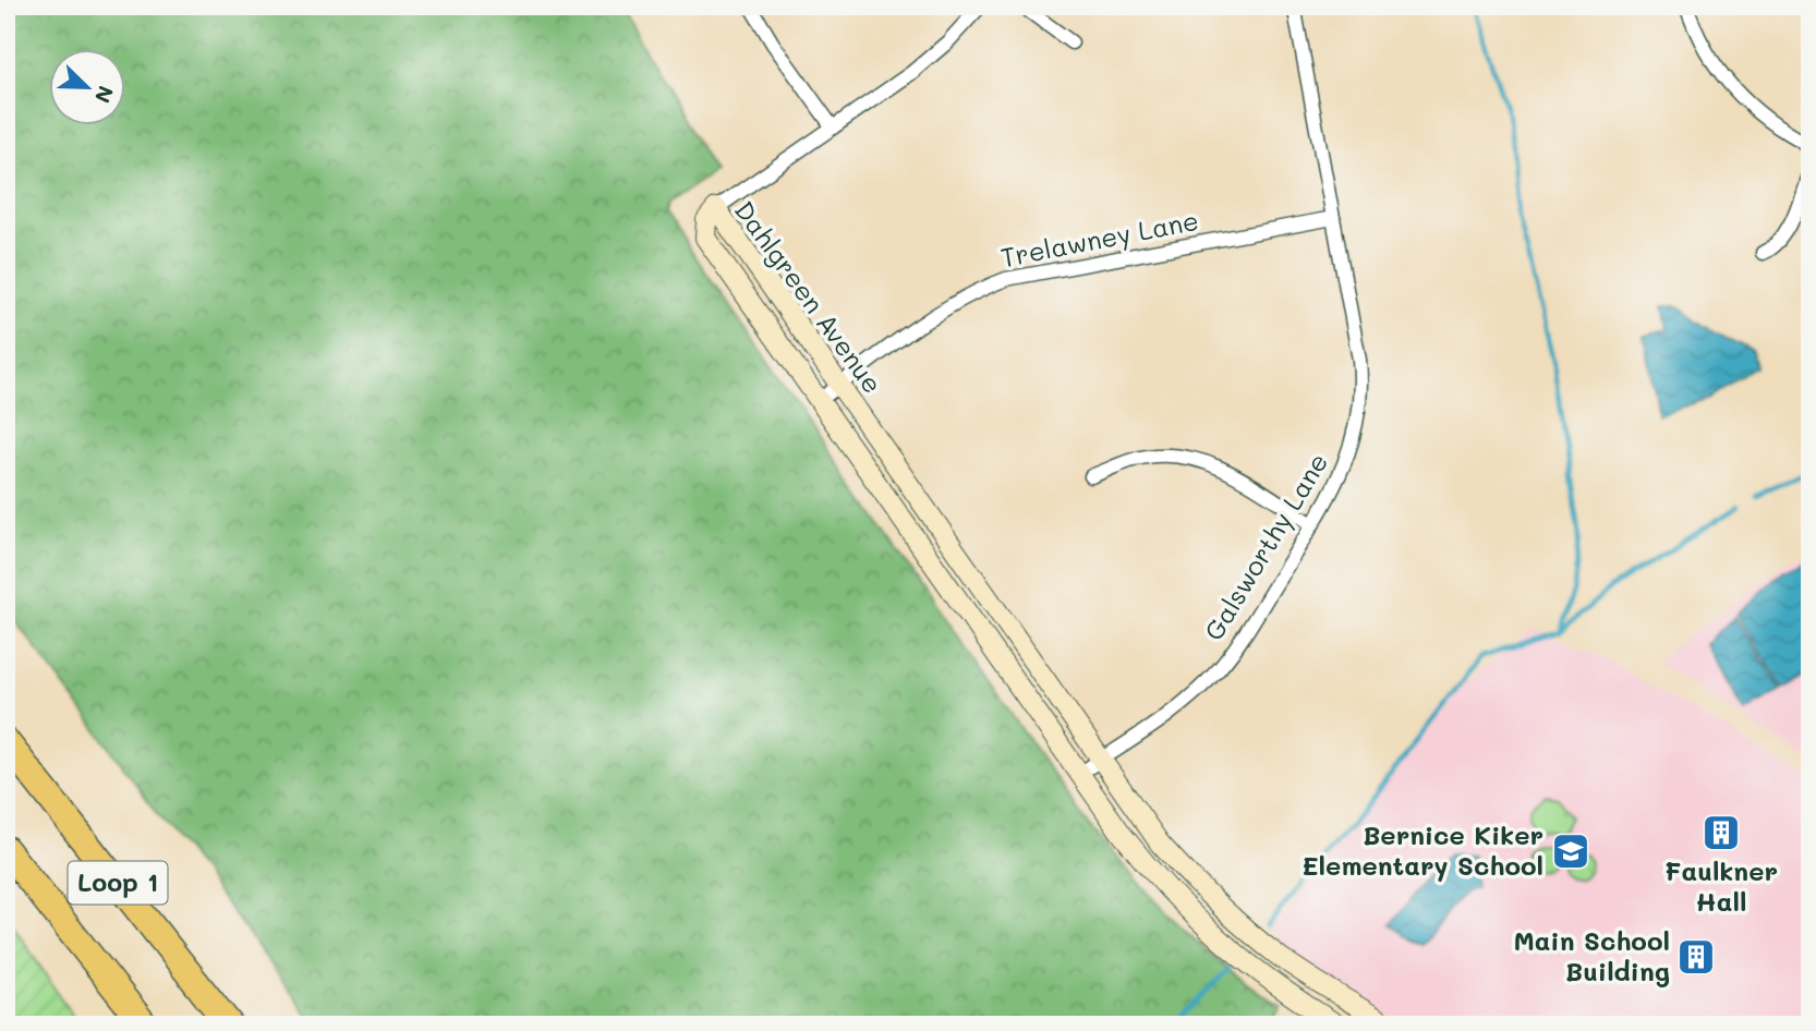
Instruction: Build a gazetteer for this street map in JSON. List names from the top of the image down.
{
  "streets": {
    "highway": ["Loop 1"],
    "street": ["Trelawney Lane", "Dahlgreen Avenue", "Galsworthy Lane"]
  },
  "crossings": [
    ["Trelawney Lane", "Dahlgreen Avenue"],
    ["Trelawney Lane", "Galsworthy Lane"],
    ["Dahlgreen Avenue", "Galsworthy Lane"]
  ],
  "places": {
    "building": ["Faulkner Hall", "Main School Building"],
    "school or university": ["Bernice Kiker Elementary School"]
  },
  "north": "bottom right"
}
